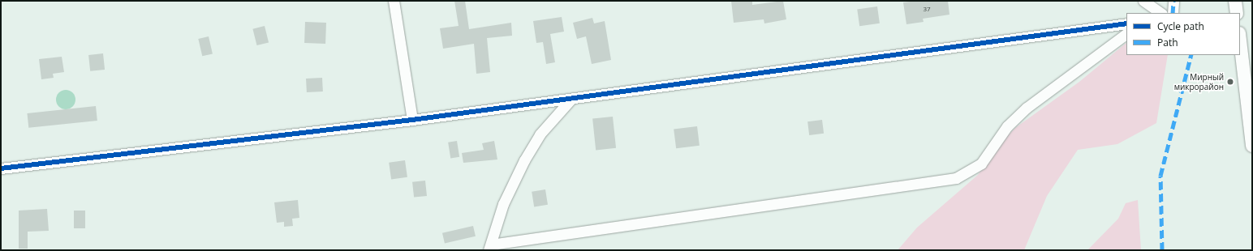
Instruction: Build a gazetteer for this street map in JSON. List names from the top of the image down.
{
  "places": ["Мирный микрорайон"],
  "house_numbers": ["37"],
  "legend": ["Cycle path", "Path"]
}
